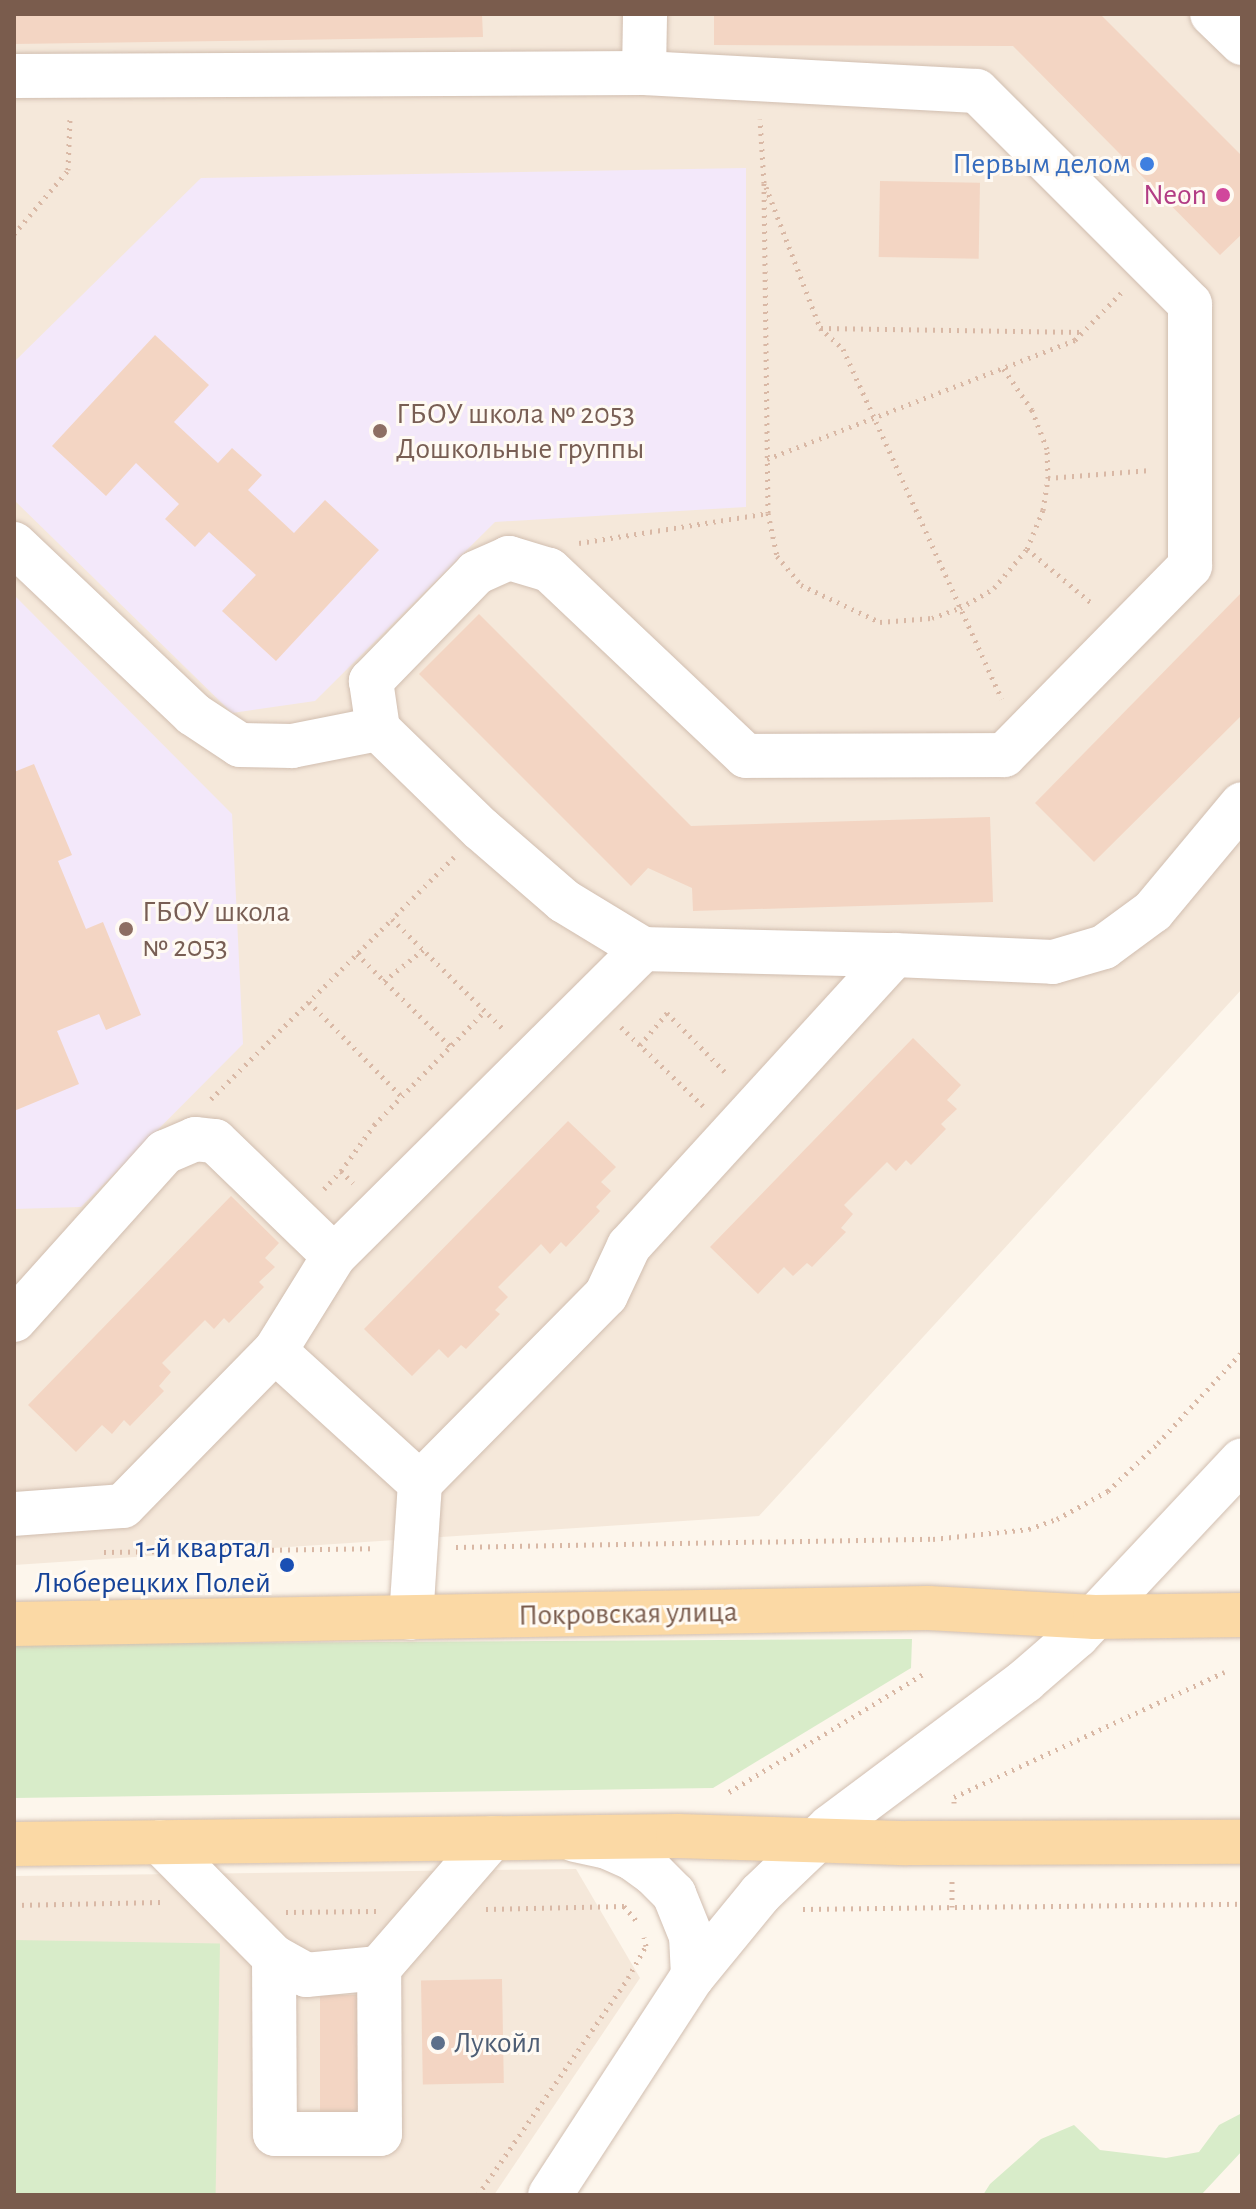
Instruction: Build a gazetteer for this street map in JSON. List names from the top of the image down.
{
  "streets": {
    "main road": ["Покровская улица"]
  },
  "places": [
    "Первым делом",
    "Neon",
    "ГБОУ школа № 2053 Дошкольные группы",
    "ГБОУ школа № 2053",
    "1-й квартал Люберецких Полей",
    "Лукойл"
  ]
}
